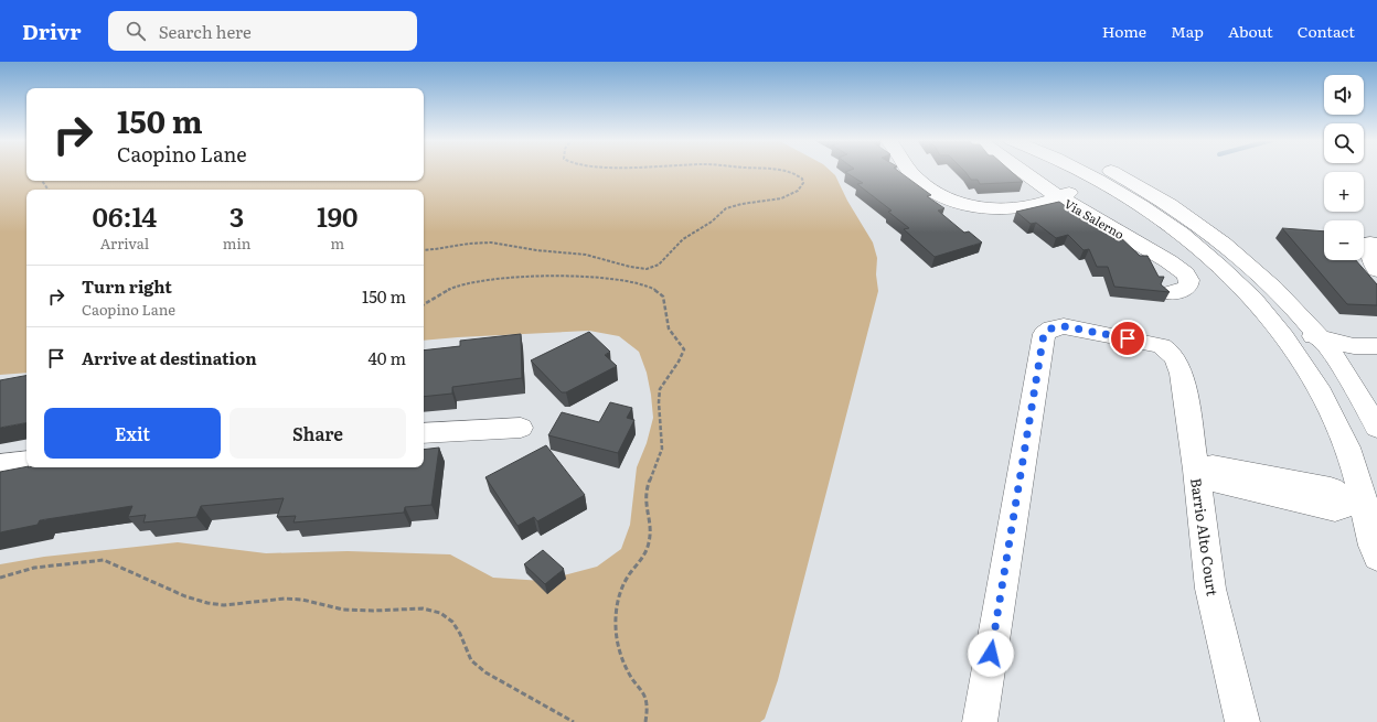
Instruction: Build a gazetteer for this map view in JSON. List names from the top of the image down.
{
  "streets": {
    "street": ["Via Salerno", "Barrio Alto Court"]
  },
  "page": {
    "header": "Drivr",
    "search": "Search here",
    "nav": [
      "Home",
      "Map",
      "About",
      "Contact"
    ],
    "map_buttons": ["+", "−"],
    "turn": ["150 m", "Caopino Lane"],
    "eta": [
      "06:14",
      "Arrival",
      "3",
      "min",
      "190",
      "m"
    ],
    "list": [
      {
        "name": "Turn right",
        "note": "Caopino Lane",
        "value": "150 m"
      },
      {
        "name": "Arrive at destination",
        "value": "40 m"
      }
    ],
    "buttons": ["Exit", "Share"]
  }
}
